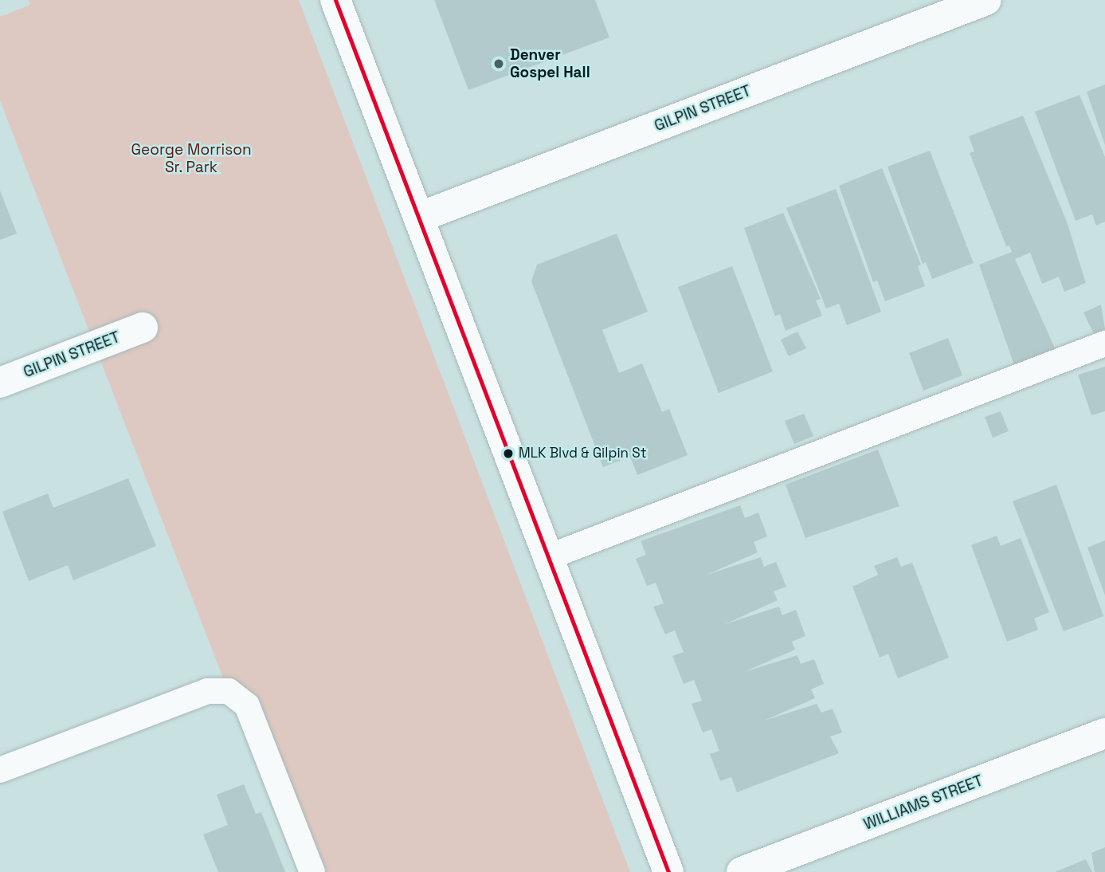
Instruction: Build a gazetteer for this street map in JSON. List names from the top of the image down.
{
  "streets": {
    "street": ["GILPIN STREET", "WILLIAMS STREET"]
  },
  "parks": ["George Morrison Sr. Park"],
  "places": ["Denver Gospel Hall", "MLK Blvd & Gilpin St"]
}
